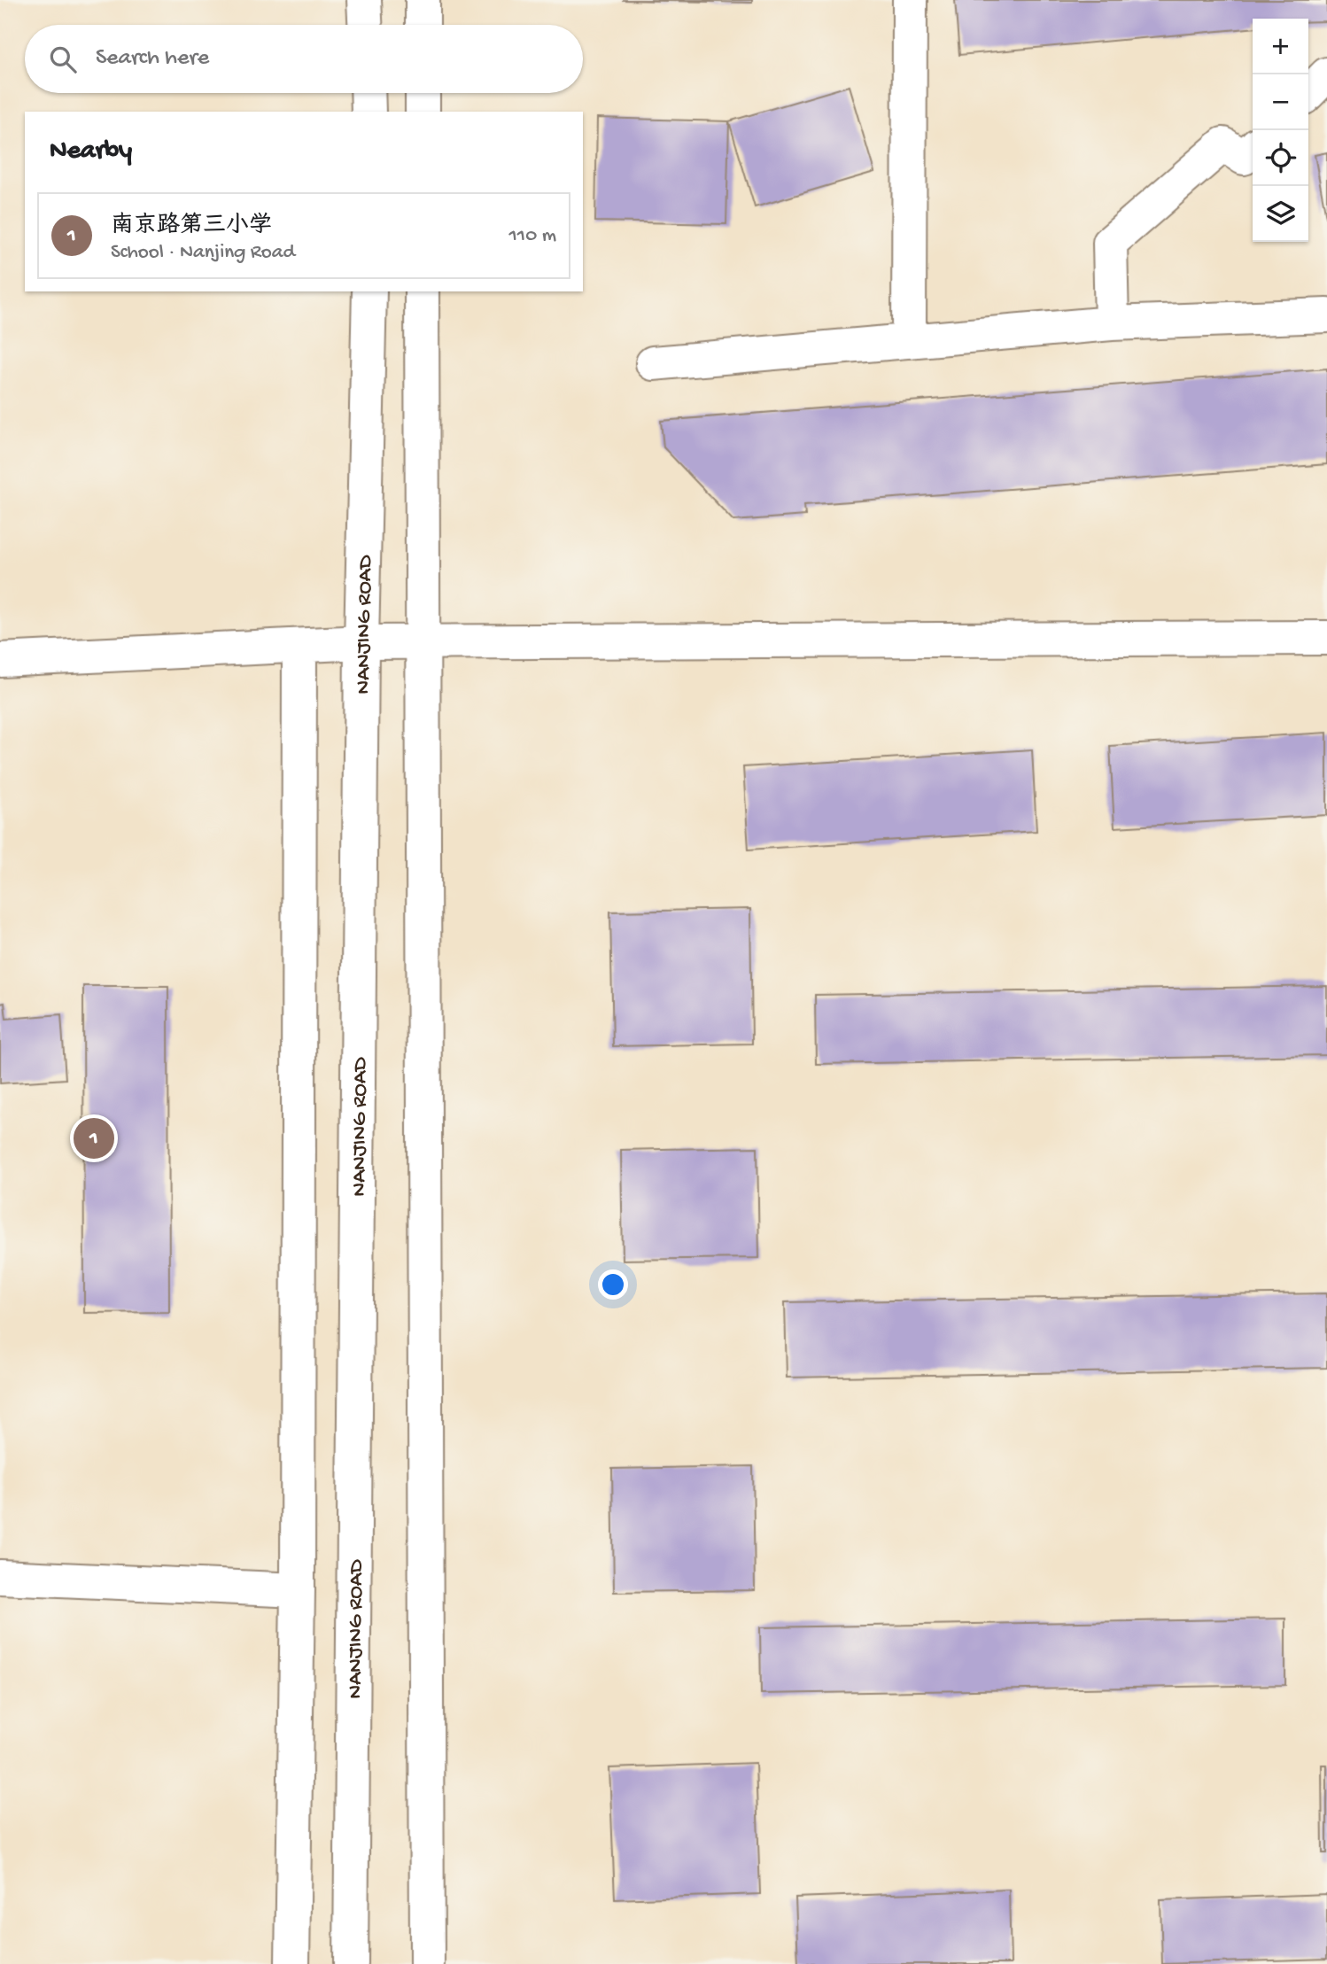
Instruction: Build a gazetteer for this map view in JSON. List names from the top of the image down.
{
  "streets": {
    "street": ["NANJING ROAD"]
  },
  "page": {
    "map_buttons": ["+", "−"],
    "search": "Search here",
    "heading": "Nearby",
    "list": [
      {
        "mark": "1",
        "name": "南京路第三小学",
        "note": "School · Nanjing Road",
        "value": "110 m"
      }
    ],
    "pins": "1"
  }
}
